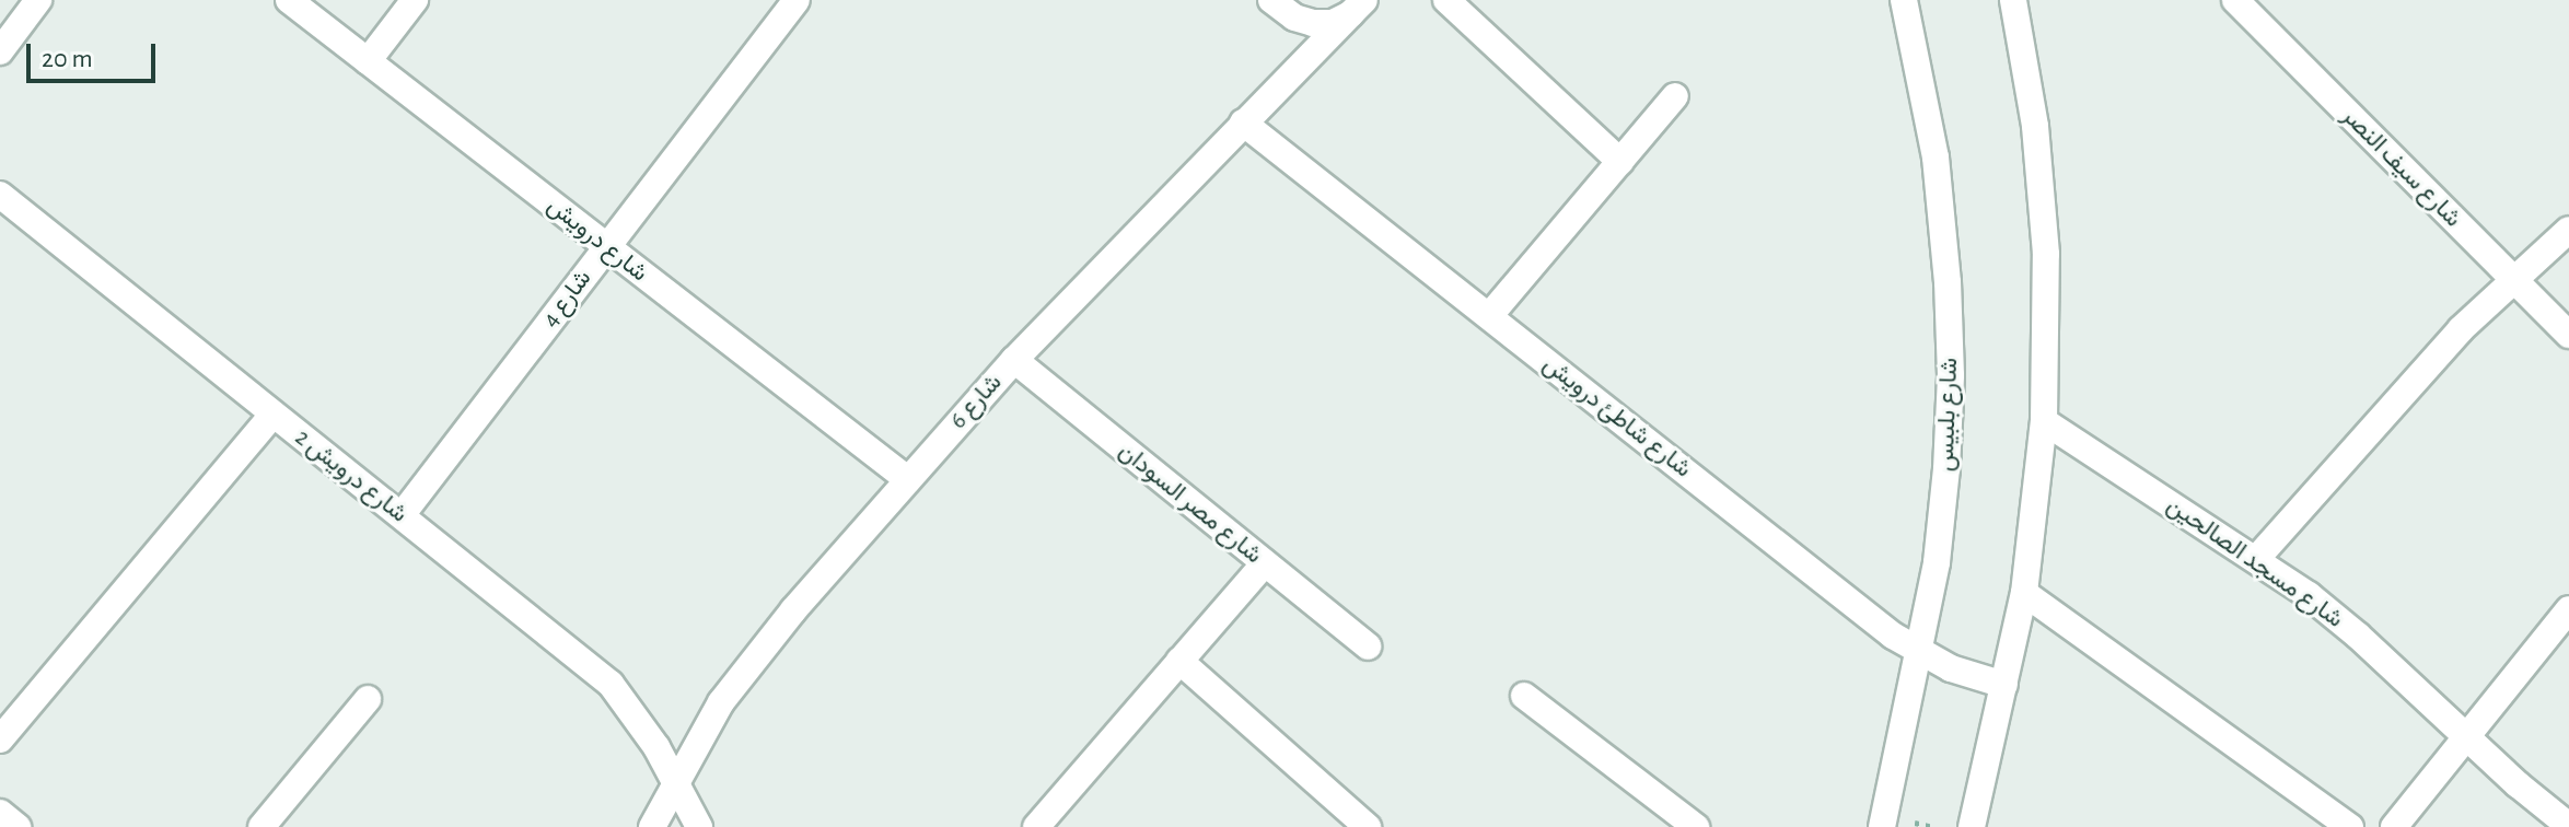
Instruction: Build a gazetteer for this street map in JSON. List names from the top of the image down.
{
  "streets": {
    "street": [
      "شارع سيف النصر",
      "شارع درويش",
      "شارع 4",
      "شارع 6",
      "شارع بلبيس",
      "شارع شاطئ درويش",
      "شارع درويش 2",
      "شارع مصر السودان",
      "شارع مسجد الصالحين"
    ]
  },
  "crossings": [
    ["شارع درويش", "شارع 4"],
    ["شارع درويش", "شارع 6"],
    ["شارع 4", "شارع درويش 2"],
    ["شارع 6", "شارع شاطئ درويش"],
    ["شارع 6", "شارع درويش 2"],
    ["شارع 6", "شارع مصر السودان"],
    ["شارع بلبيس", "شارع شاطئ درويش"]
  ],
  "scale_bar": "20 m"
}
